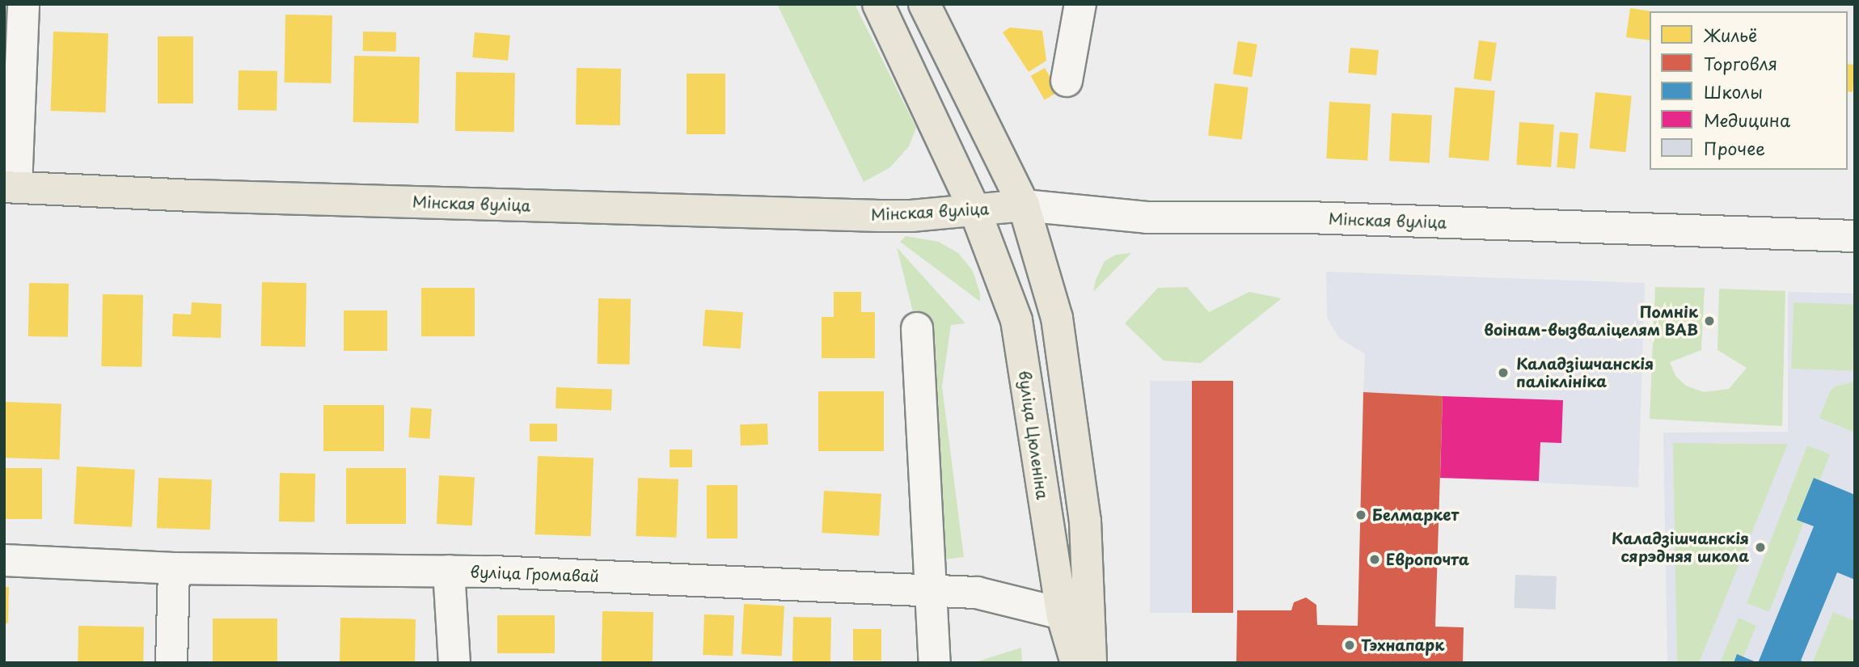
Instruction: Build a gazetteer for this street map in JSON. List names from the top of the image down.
{
  "streets": {
    "main road": ["Мінская вуліца", "вуліца Цюленіна"],
    "street": ["вуліца Громавай"]
  },
  "crossings": [
    ["Мінская вуліца", "вуліца Цюленіна"],
    ["вуліца Цюленіна", "вуліца Громавай"]
  ],
  "places": [
    "Помнік воінам-вызваліцелям ВАВ",
    "Каладзішчанскія паліклініка",
    "Белмаркет",
    "Каладзішчанскія сярэдняя школа",
    "Европочта",
    "Тэхнапарк"
  ],
  "legend": [
    "Жильё",
    "Торговля",
    "Школы",
    "Медицина",
    "Прочее"
  ]
}
